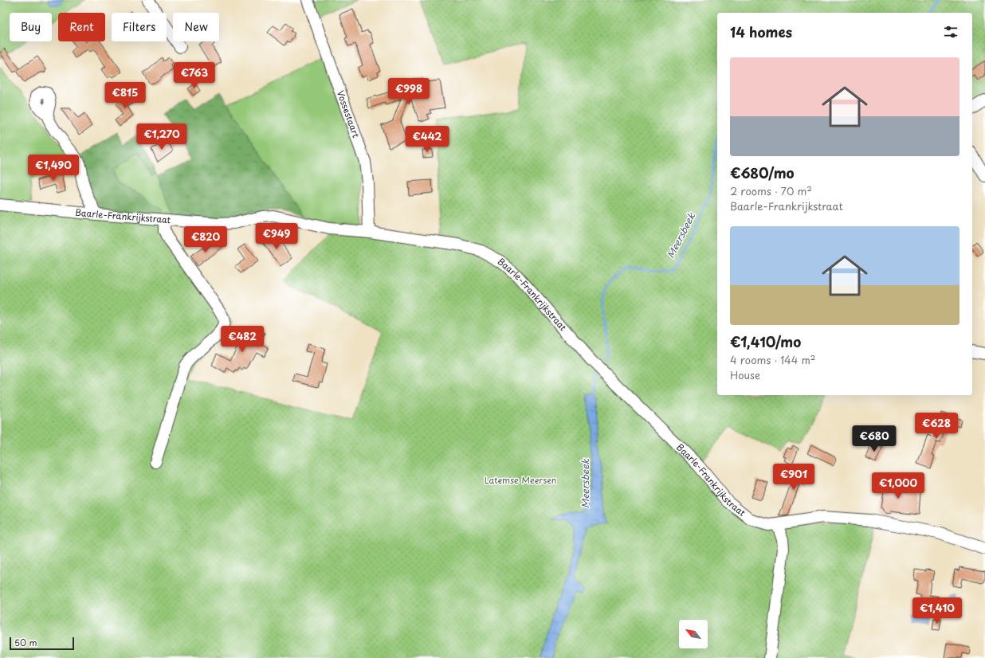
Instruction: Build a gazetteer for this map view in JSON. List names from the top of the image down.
{
  "streets": {
    "street": ["Vossestaart", "Baarle-Frankrijkstraat"]
  },
  "crossings": [
    ["Vossestaart", "Baarle-Frankrijkstraat"]
  ],
  "water": ["Meersbeek"],
  "parks": ["Latemse Meersen"],
  "scale_bar": "50 m",
  "north": "top left",
  "page": {
    "chip": [
      "Buy",
      "Rent",
      "Filters",
      "New"
    ],
    "heading": "14 homes",
    "list": [
      {
        "name": "€680/mo",
        "note": "2 rooms · 70 m² · Baarle-Frankrijkstraat"
      },
      {
        "name": "€1,410/mo",
        "note": "4 rooms · 144 m² · House"
      }
    ],
    "price": [
      "€763",
      "€998",
      "€815",
      "€1,270",
      "€442",
      "€1,490",
      "€949",
      "€820",
      "€482",
      "€628",
      "€680",
      "€901",
      "€1,000",
      "€1,410"
    ],
    "scale": "50 m"
  }
}
